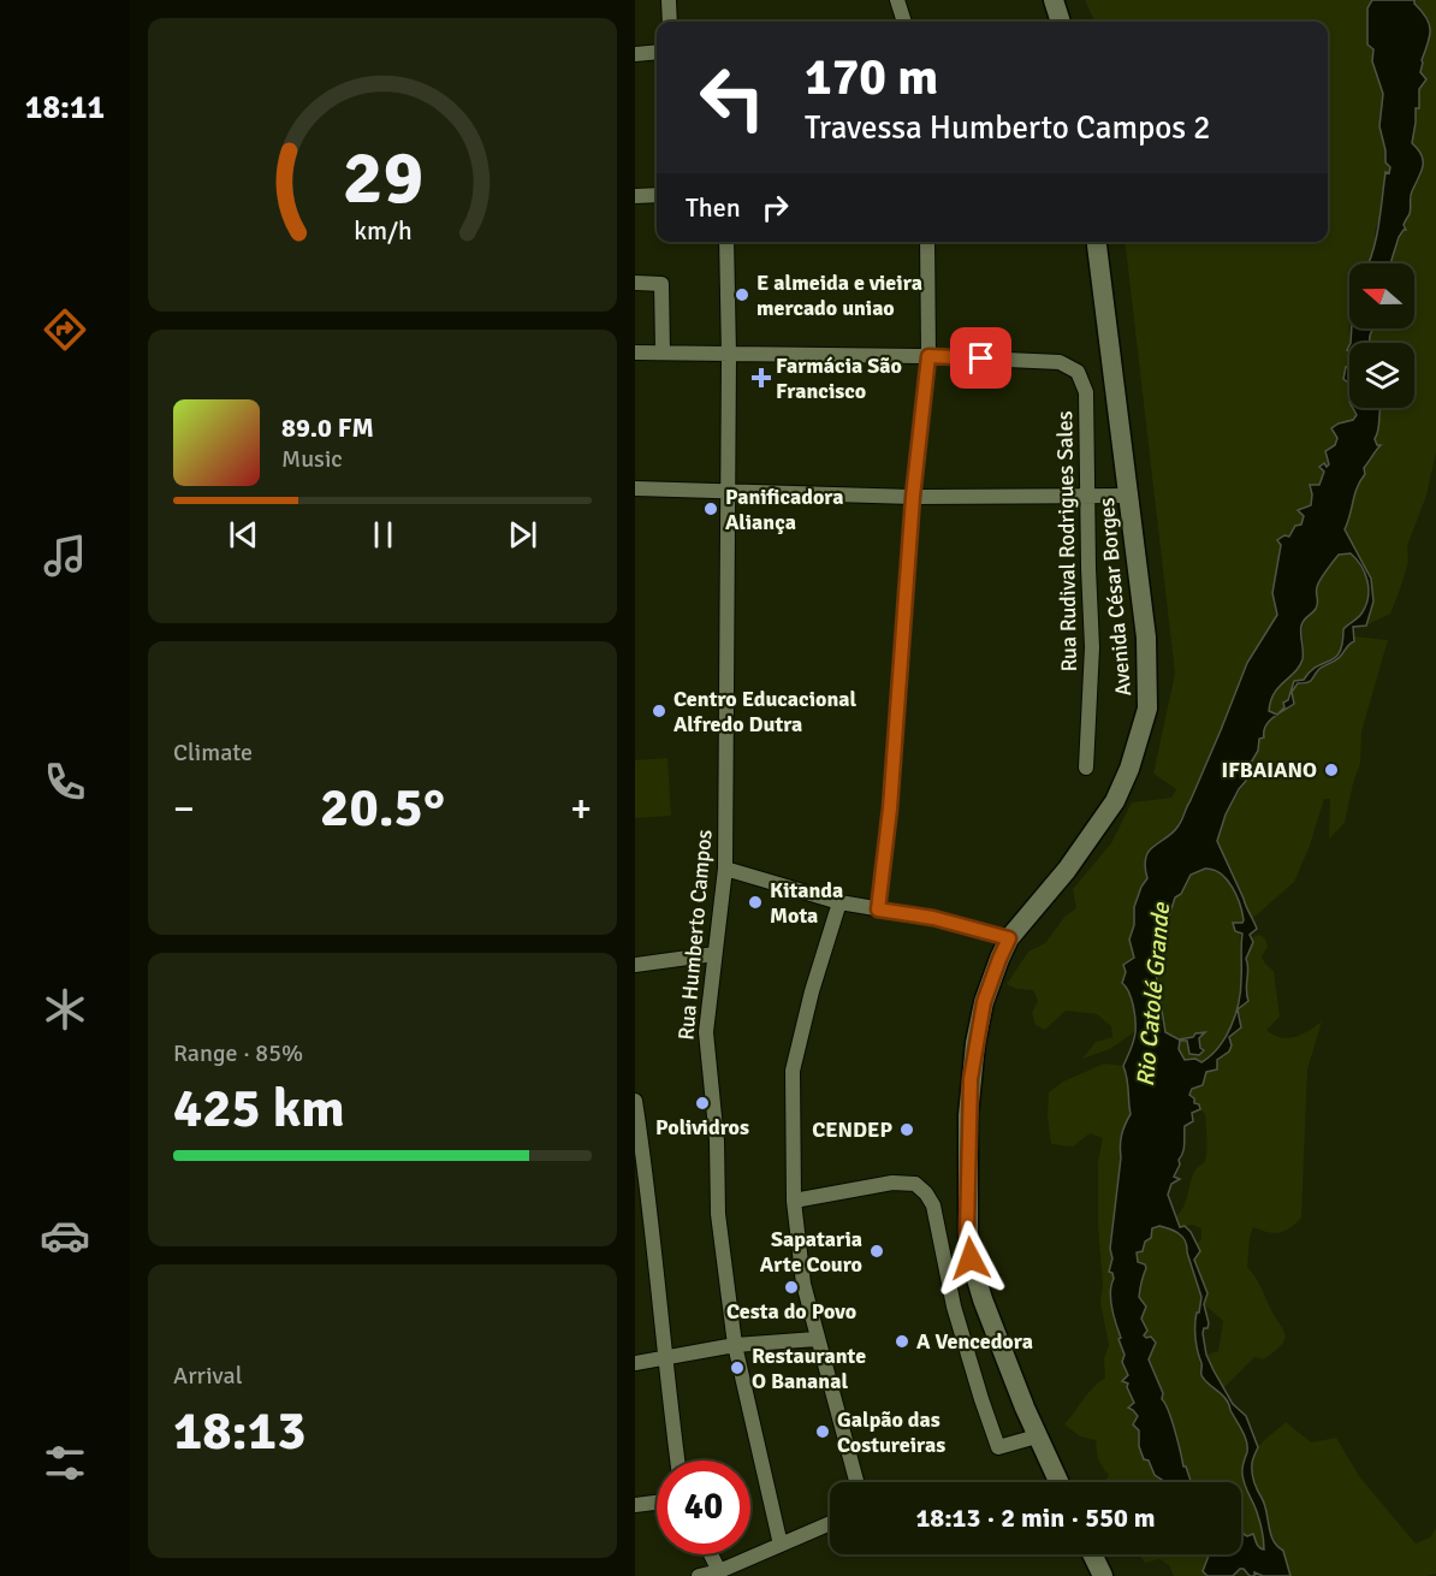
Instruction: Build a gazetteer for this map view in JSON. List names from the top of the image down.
{
  "streets": {
    "street": ["Rua Rudival Rodrigues Sales", "Avenida César Borges", "Rua Humberto Campos"]
  },
  "crossings": [
    ["Rua Rudival Rodrigues Sales", "Rua Humberto Campos"]
  ],
  "water": ["Rio Catolé Grande"],
  "places": {
    "other": [
      "E almeida e vieira mercado uniao",
      "Panificadora Aliança",
      "Centro Educacional Alfredo Dutra",
      "IFBAIANO",
      "Kitanda Mota",
      "Polividros",
      "CENDEP",
      "Sapataria Arte Couro",
      "Cesta do Povo",
      "A Vencedora",
      "Restaurante O Bananal",
      "Galpão das Costureiras"
    ],
    "health": ["Farmácia São Francisco"]
  },
  "north": "left",
  "page": {
    "tabs": "18:11",
    "turn": ["170 m", "Travessa Humberto Campos 2"],
    "then": "Then",
    "song": ["89.0 FM", "Music"],
    "tile": [
      "Climate",
      ["Range · 85%", "425 km"],
      ["Arrival", "18:13"]
    ],
    "heat": ["−", "20.5°", "+"],
    "limit": "40",
    "trip": "18:13 · 2 min · 550 m",
    "gauge": ["29", "km/h"]
  }
}
